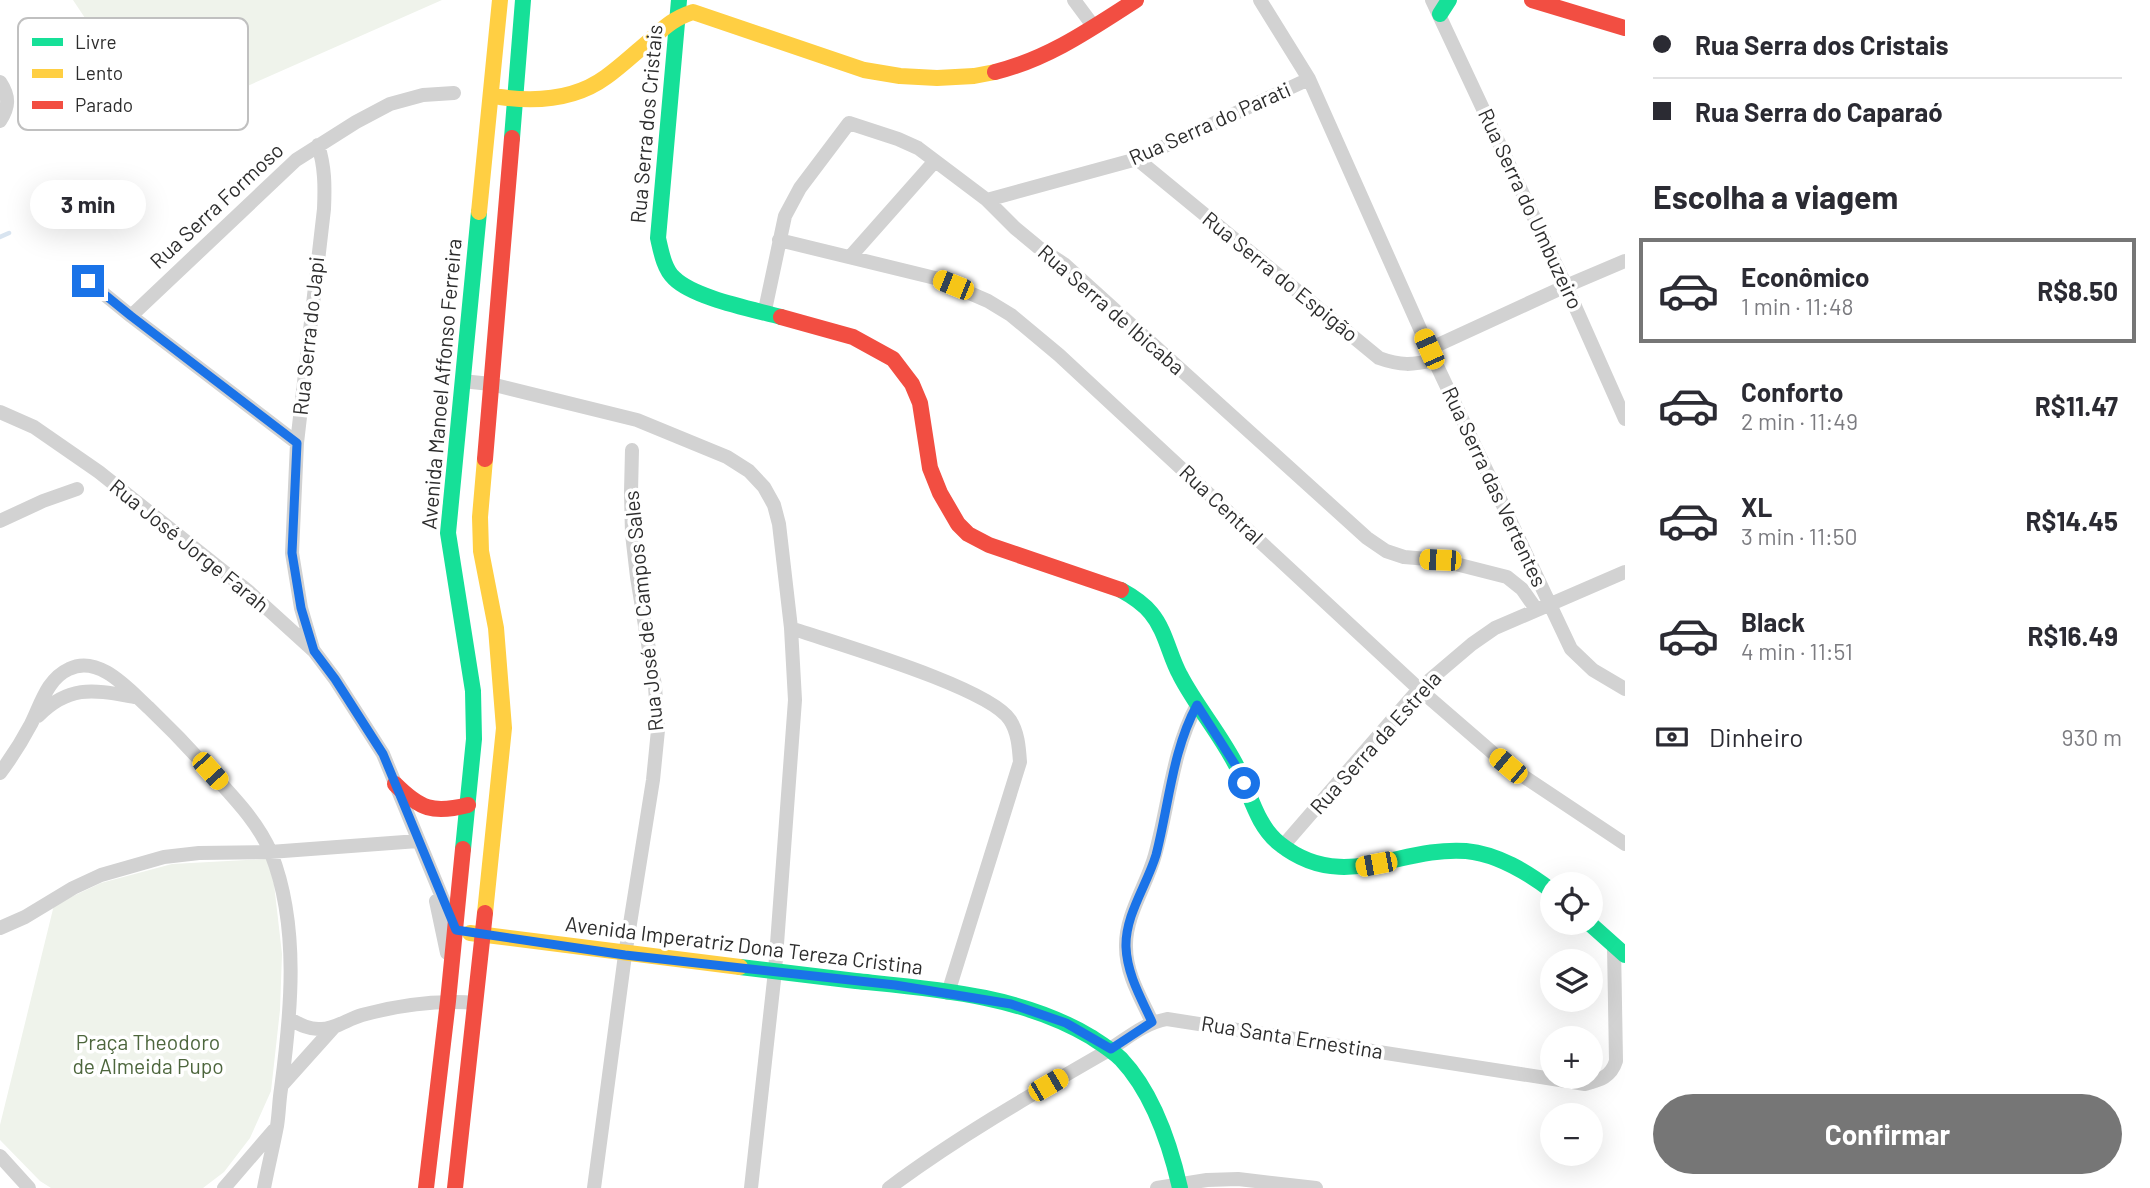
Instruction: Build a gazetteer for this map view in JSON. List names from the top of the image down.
{
  "streets": {
    "main road": ["Rua Serra dos Cristais", "Avenida Manoel Affonso Ferreira", "Avenida Imperatriz Dona Tereza Cristina"],
    "street": [
      "Rua Serra do Parati",
      "Rua Serra Formoso",
      "Rua Serra do Umbuzeiro",
      "Rua Serra do Espigão",
      "Rua Serra de Ibicaba",
      "Rua Serra do Japi",
      "Rua Serra das Vertentes",
      "Rua Central",
      "Rua José Jorge Farah",
      "Rua José de Campos Sales",
      "Rua Serra da Estrela",
      "Rua Santa Ernestina"
    ]
  },
  "crossings": [
    ["Rua Serra dos Cristais", "Rua Serra de Ibicaba"],
    ["Rua Serra dos Cristais", "Rua Serra da Estrela"],
    ["Rua Serra do Parati", "Rua Serra do Espigão"],
    ["Rua Serra do Parati", "Rua Serra de Ibicaba"],
    ["Rua Serra do Parati", "Rua Serra das Vertentes"],
    ["Rua Serra Formoso", "Rua Serra do Japi"],
    ["Rua Serra do Umbuzeiro", "Rua Serra do Espigão"],
    ["Rua Serra do Espigão", "Rua Serra das Vertentes"],
    ["Rua Serra de Ibicaba", "Rua Serra das Vertentes"],
    ["Rua Serra de Ibicaba", "Rua Central"],
    ["Rua Serra de Ibicaba", "Rua Serra da Estrela"],
    ["Rua Serra do Japi", "Rua José Jorge Farah"],
    ["Avenida Manoel Affonso Ferreira", "Rua José Jorge Farah"],
    ["Avenida Manoel Affonso Ferreira", "Avenida Imperatriz Dona Tereza Cristina"],
    ["Rua Serra das Vertentes", "Rua Serra da Estrela"],
    ["Rua Central", "Rua Serra da Estrela"],
    ["Rua José Jorge Farah", "Avenida Imperatriz Dona Tereza Cristina"],
    ["Rua José de Campos Sales", "Avenida Imperatriz Dona Tereza Cristina"]
  ],
  "parks": ["Praça Theodoro de Almeida Pupo"],
  "legend": ["Livre", "Lento", "Parado"],
  "page": {
    "banner": ["Rua Serra dos Cristais", "Rua Serra do Caparaó"],
    "heading": "Escolha a viagem",
    "bubble": "3 min",
    "list": [
      {
        "name": "Econômico",
        "note": "1 min · 11:48",
        "value": "R$8.50"
      },
      {
        "name": "Conforto",
        "note": "2 min · 11:49",
        "value": "R$11.47"
      },
      {
        "name": "XL",
        "note": "3 min · 11:50",
        "value": "R$14.45"
      },
      {
        "name": "Black",
        "note": "4 min · 11:51",
        "value": "R$16.49"
      }
    ],
    "pay": ["Dinheiro", "930 m"],
    "map_buttons": ["+", "−"],
    "buttons": "Confirmar"
  }
}
